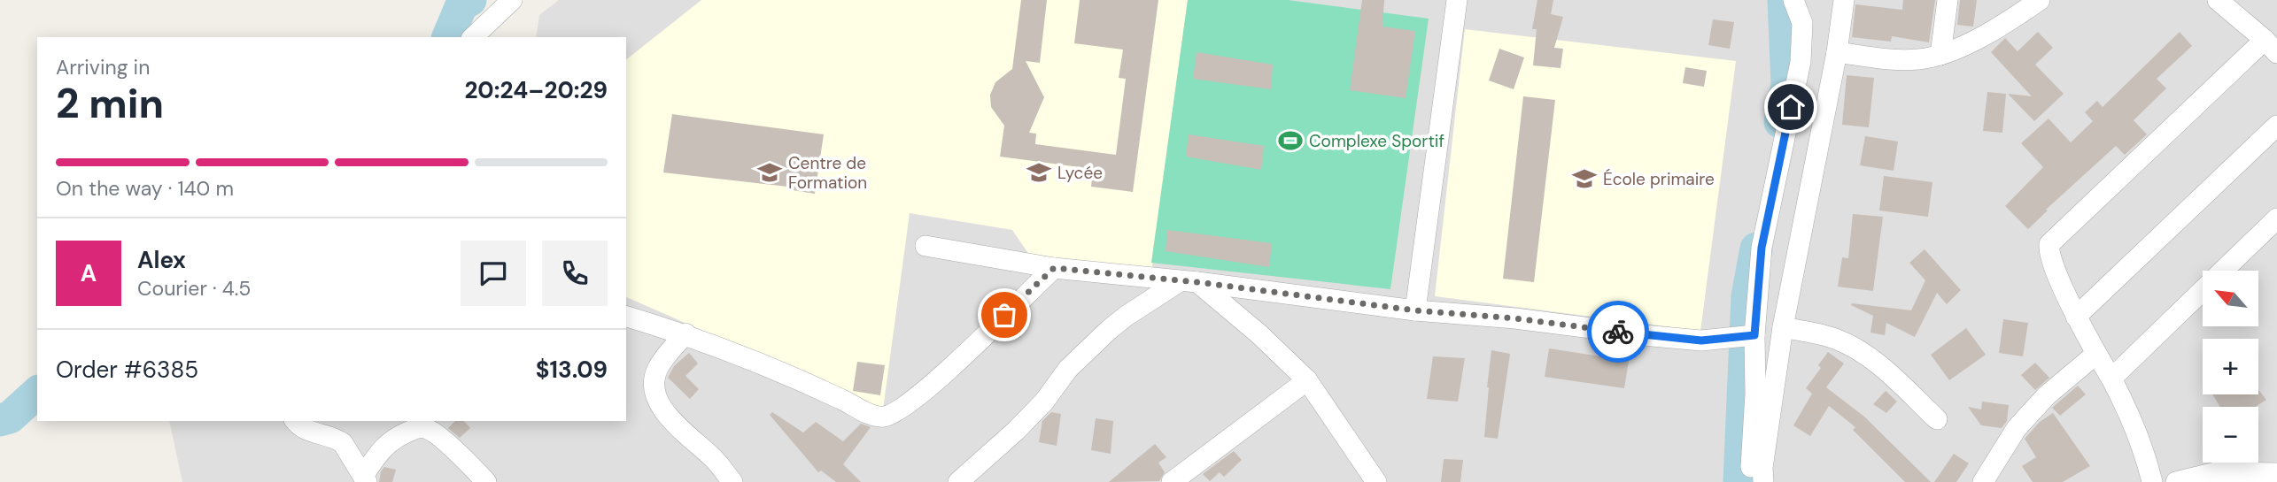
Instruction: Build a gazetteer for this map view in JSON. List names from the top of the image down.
{
  "places": {
    "sports": ["Complexe Sportif"],
    "school or university": ["Centre de Formation", "Lycée", "École primaire"]
  },
  "north": "top left",
  "page": {
    "heading": ["2 min", "Arriving in", "20:24–20:29"],
    "panel": [
      "Alex",
      "Courier · 4.5",
      "Order #6385",
      "$13.09"
    ],
    "bar": "On the way · 140 m",
    "round": "A",
    "map_buttons": ["+", "−"]
  }
}
